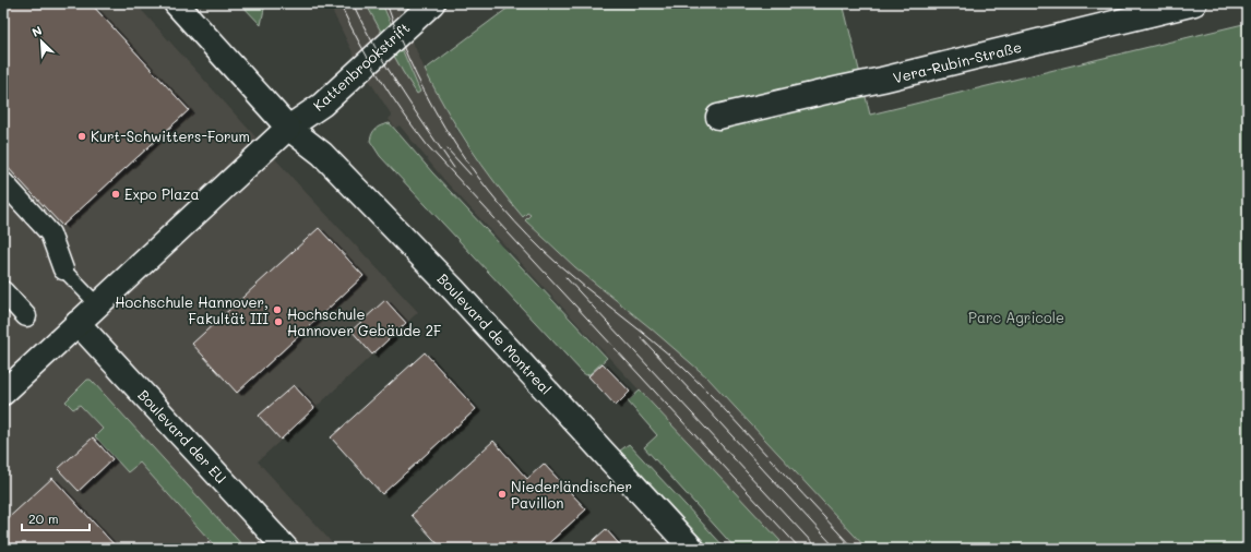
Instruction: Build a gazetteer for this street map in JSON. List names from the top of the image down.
{
  "streets": {
    "street": [
      "Vera-Rubin-Straße",
      "Kattenbrookstrift",
      "Boulevard de Montreal",
      "Boulevard der EU"
    ]
  },
  "crossings": [
    ["Kattenbrookstrift", "Boulevard de Montreal"],
    ["Kattenbrookstrift", "Boulevard der EU"]
  ],
  "parks": ["Parc Agricole"],
  "places": [
    "Kurt-Schwitters-Forum",
    "Expo Plaza",
    "Hochschule Hannover, Fakultät III",
    "Hochschule Hannover Gebäude 2F",
    "Niederländischer Pavillon"
  ],
  "scale_bar": "20 m",
  "north": "top left"
}
